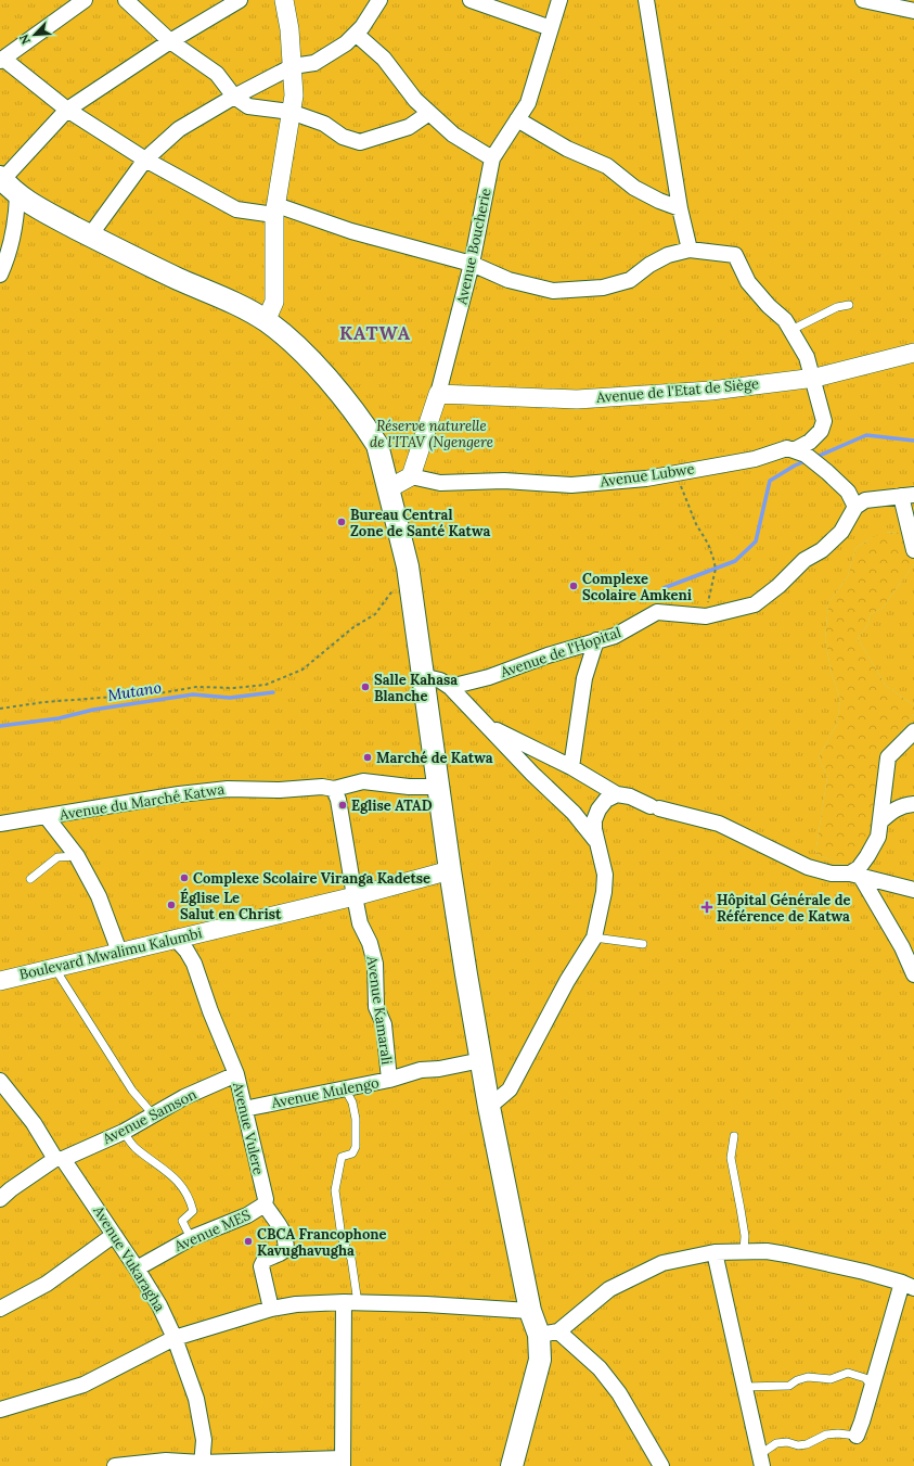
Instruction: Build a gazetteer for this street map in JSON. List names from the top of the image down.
{
  "streets": {
    "street": [
      "Avenue Boucherie",
      "Avenue de l'Etat de Siège",
      "Avenue Lubwe",
      "Avenue de l'Hopital",
      "Avenue du Marché Katwa",
      "Boulevard Mwalimu Kalumbi",
      "Avenue Kamarali",
      "Avenue Mulengo",
      "Avenue Samson",
      "Avenue Vulere",
      "Avenue MES",
      "Avenue Vukaragha"
    ]
  },
  "crossings": [
    ["Avenue Boucherie", "Avenue de l'Etat de Siège"],
    ["Avenue Boucherie", "Avenue Lubwe"],
    ["Avenue de l'Etat de Siège", "Avenue Lubwe"],
    ["Avenue du Marché Katwa", "Avenue Kamarali"],
    ["Boulevard Mwalimu Kalumbi", "Avenue Kamarali"],
    ["Boulevard Mwalimu Kalumbi", "Avenue Vulere"],
    ["Avenue Kamarali", "Avenue Mulengo"],
    ["Avenue Mulengo", "Avenue Vulere"],
    ["Avenue Samson", "Avenue Vulere"],
    ["Avenue Samson", "Avenue Vukaragha"],
    ["Avenue Vulere", "Avenue MES"],
    ["Avenue MES", "Avenue Vukaragha"]
  ],
  "districts": ["KATWA"],
  "water": ["Mutano"],
  "parks": ["Réserve naturelle de l'ITAV (Ngengere"],
  "places": {
    "other": [
      "Bureau Central Zone de Santé Katwa",
      "Complexe Scolaire Amkeni",
      "Salle Kahasa Blanche",
      "Marché de Katwa",
      "Eglise ATAD",
      "Complexe Scolaire Viranga Kadetse",
      "Église Le Salut en Christ",
      "CBCA Francophone Kavughavugha"
    ],
    "health": ["Hôpital Générale de Référence de Katwa"]
  },
  "north": "bottom left"
}
